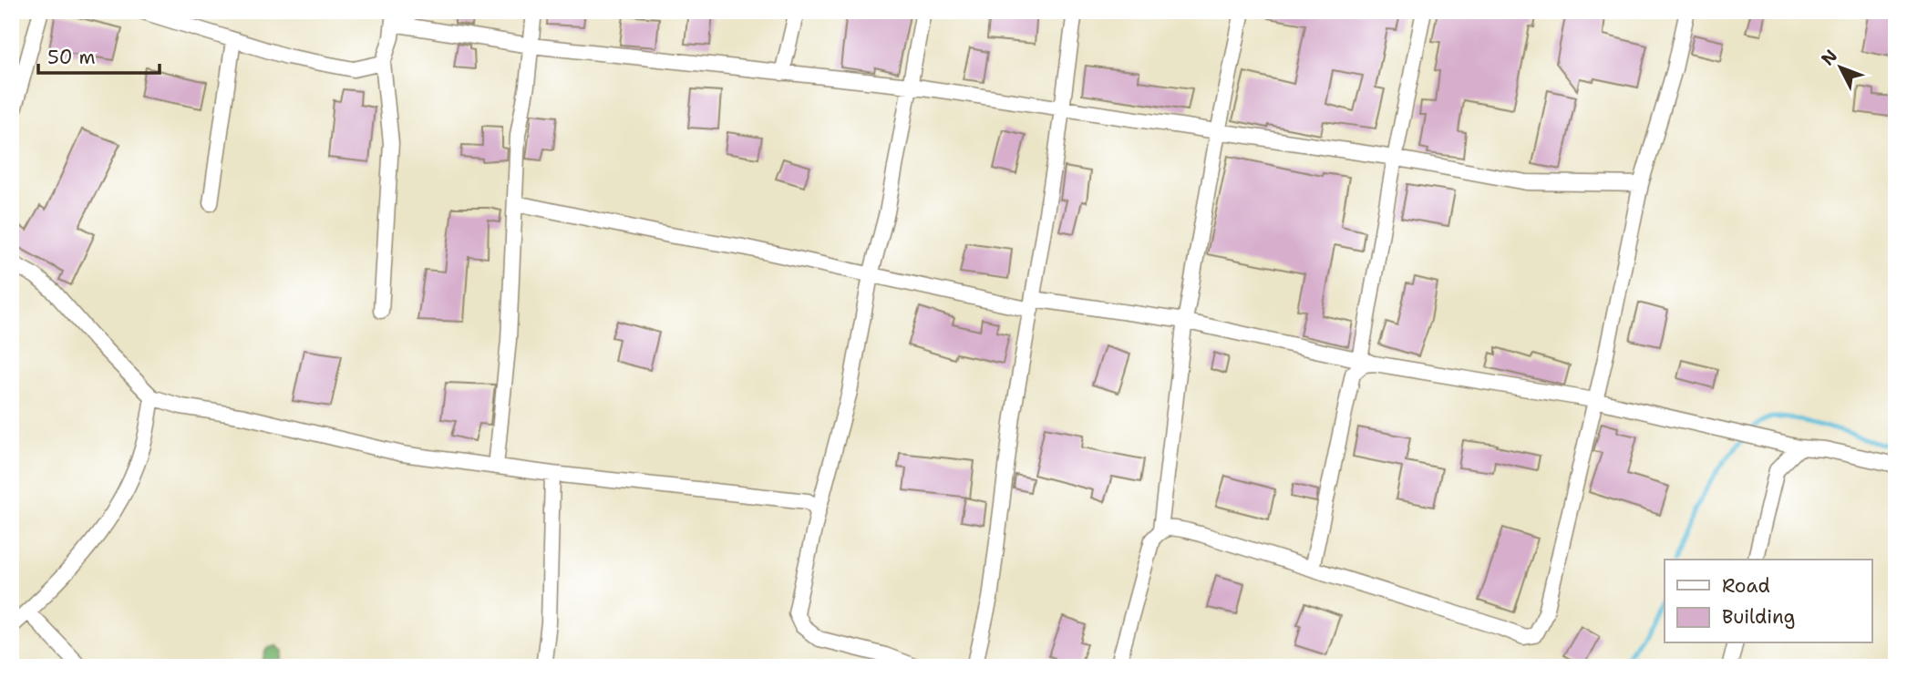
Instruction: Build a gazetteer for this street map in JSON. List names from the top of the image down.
{
  "legend": ["Road", "Building"],
  "scale_bar": "50 m",
  "north": "top left"
}
